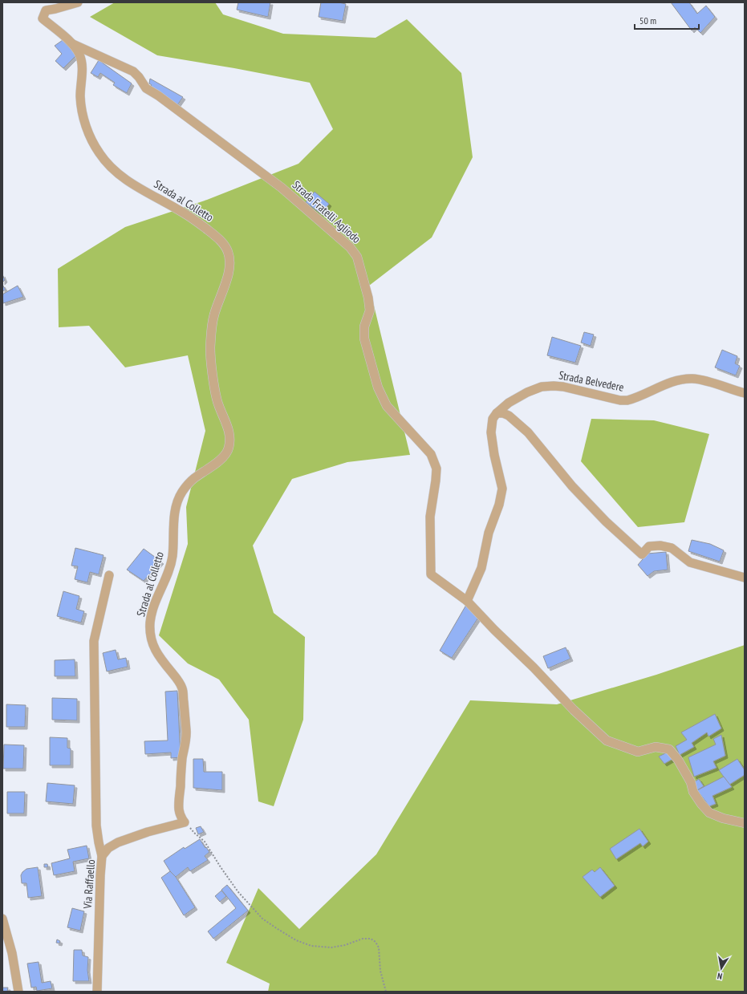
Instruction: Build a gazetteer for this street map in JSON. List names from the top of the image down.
{
  "streets": {
    "street": [
      "Strada al Colletto",
      "Strada Fratelli Agliodo",
      "Strada Belvedere",
      "Via Raffaello"
    ]
  },
  "crossings": [
    ["Strada al Colletto", "Strada Fratelli Agliodo"],
    ["Strada al Colletto", "Via Raffaello"]
  ],
  "scale_bar": "50 m",
  "north": "bottom"
}
